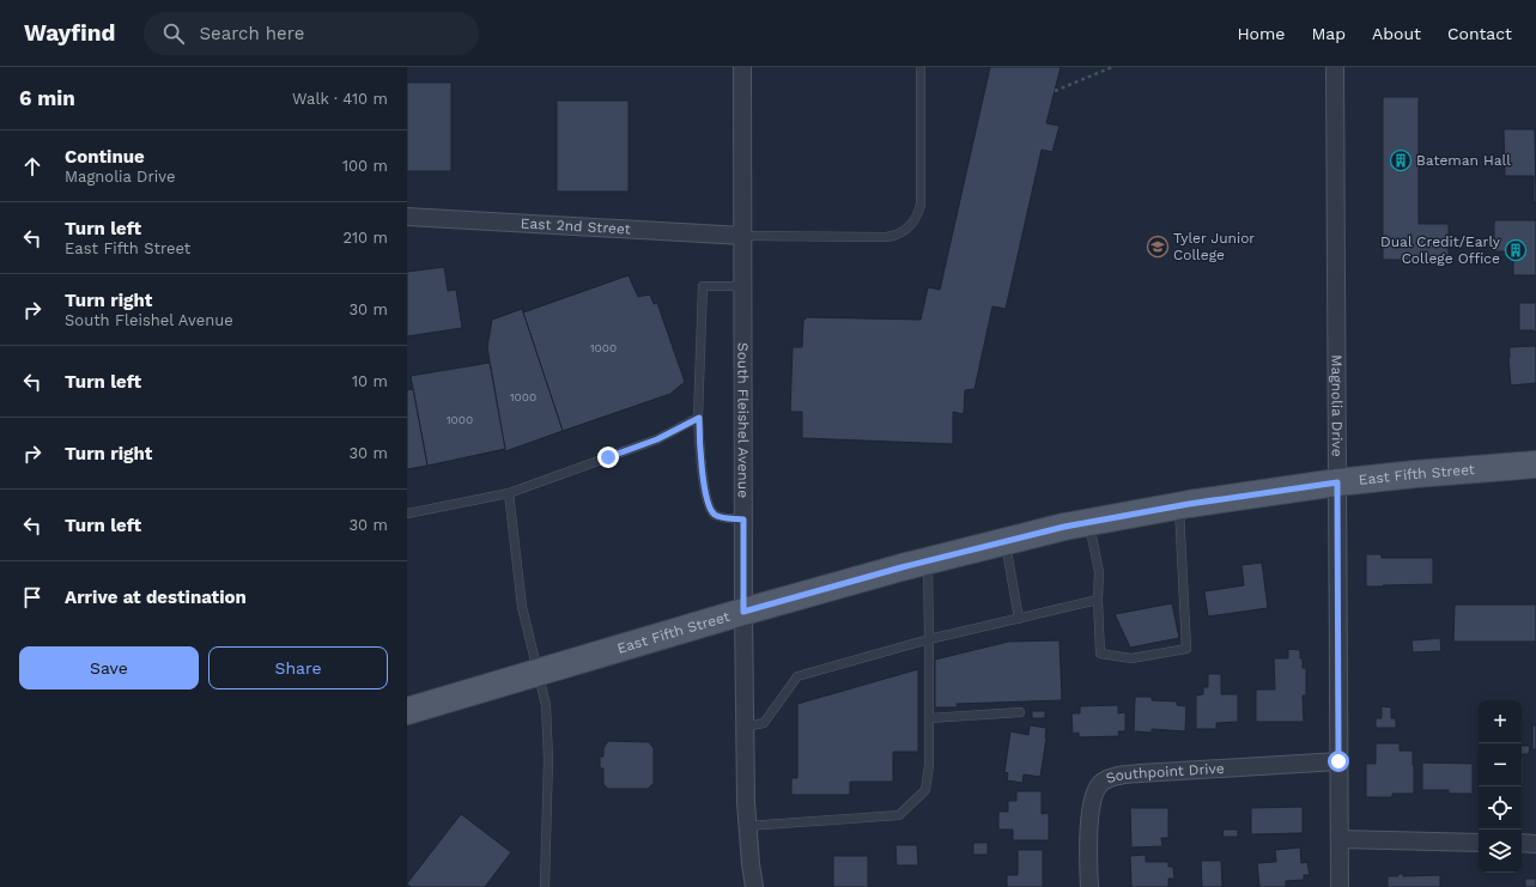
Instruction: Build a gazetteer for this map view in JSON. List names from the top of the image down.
{
  "streets": {
    "main road": ["East Fifth Street"],
    "street": [
      "East 2nd Street",
      "Magnolia Drive",
      "South Fleishel Avenue",
      "Southpoint Drive"
    ]
  },
  "crossings": [
    ["East 2nd Street", "South Fleishel Avenue"],
    ["Magnolia Drive", "East Fifth Street"],
    ["Magnolia Drive", "Southpoint Drive"],
    ["South Fleishel Avenue", "East Fifth Street"]
  ],
  "places": {
    "building": ["Bateman Hall", "Dual Credit/Early College Office"],
    "school or university": ["Tyler Junior College"]
  },
  "house_numbers": ["1000", "1000", "1000"],
  "page": {
    "header": "Wayfind",
    "search": "Search here",
    "nav": [
      "Home",
      "Map",
      "About",
      "Contact"
    ],
    "heading": ["6 min", "Walk · 410 m"],
    "list": [
      ["Continue", "Magnolia Drive", "100 m"],
      ["Turn left", "East Fifth Street", "210 m"],
      ["Turn right", "South Fleishel Avenue", "30 m"],
      ["Turn left", "10 m"],
      ["Turn right", "30 m"],
      ["Turn left", "30 m"],
      "Arrive at destination"
    ],
    "buttons": ["Save", "Share"],
    "map_buttons": ["+", "−"]
  }
}
